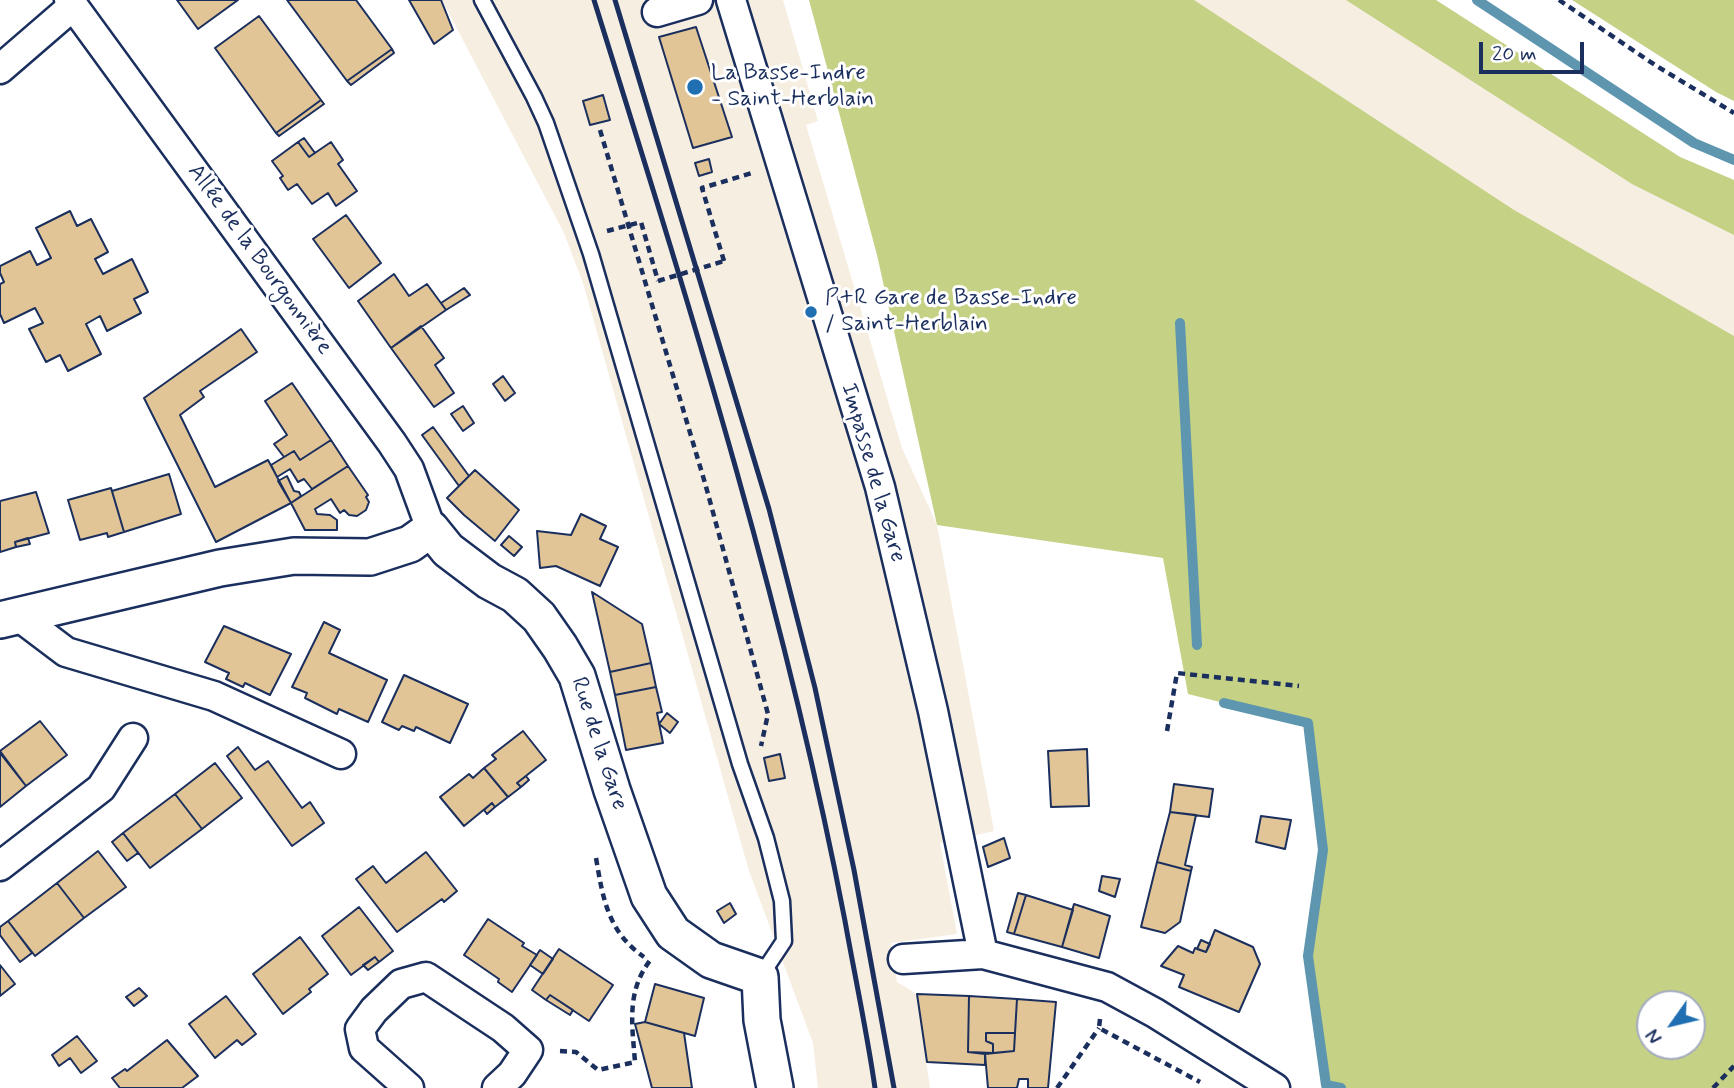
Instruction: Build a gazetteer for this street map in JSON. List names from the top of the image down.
{
  "streets": {
    "street": ["Allée de la Bourgonnière", "Impasse de la Gare", "Rue de la Gare"]
  },
  "crossings": [
    ["Allée de la Bourgonnière", "Rue de la Gare"]
  ],
  "places": ["La Basse-Indre - Saint-Herblain", "P+R Gare de Basse-Indre / Saint-Herblain"],
  "scale_bar": "20 m",
  "north": "bottom left"
}
